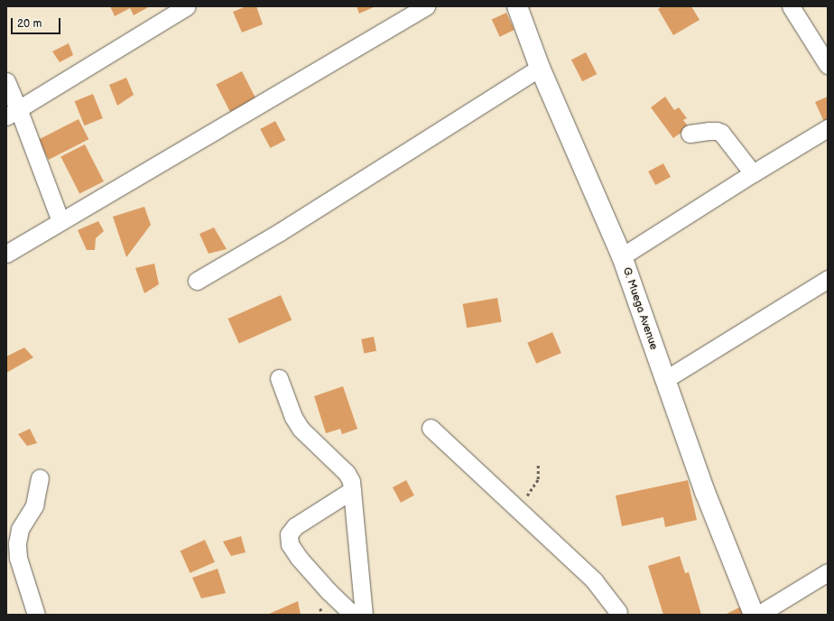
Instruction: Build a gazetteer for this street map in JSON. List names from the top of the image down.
{
  "streets": {
    "street": ["G. Muega Avenue"]
  },
  "scale_bar": "20 m"
}
